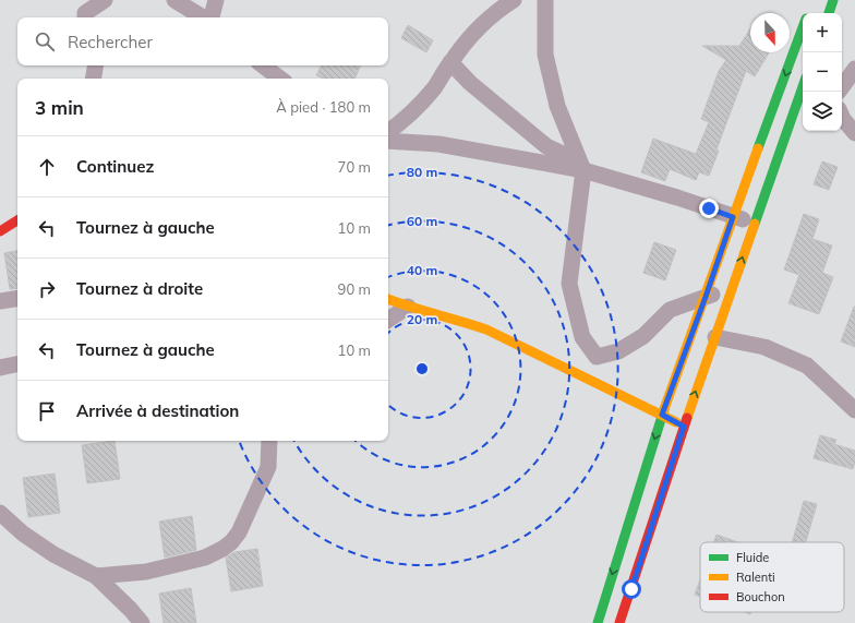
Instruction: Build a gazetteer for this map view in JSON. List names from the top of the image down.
{
  "legend": ["Fluide", "Ralenti", "Bouchon"],
  "north": "bottom",
  "page": {
    "map_buttons": ["+", "−"],
    "search": "Rechercher",
    "heading": ["3 min", "À pied · 180 m"],
    "list": [
      ["Continuez", "70 m"],
      ["Tournez à gauche", "10 m"],
      ["Tournez à droite", "90 m"],
      ["Tournez à gauche", "10 m"],
      "Arrivée à destination"
    ]
  },
  "rings": [
    "80 m",
    "60 m",
    "40 m",
    "20 m"
  ]
}
